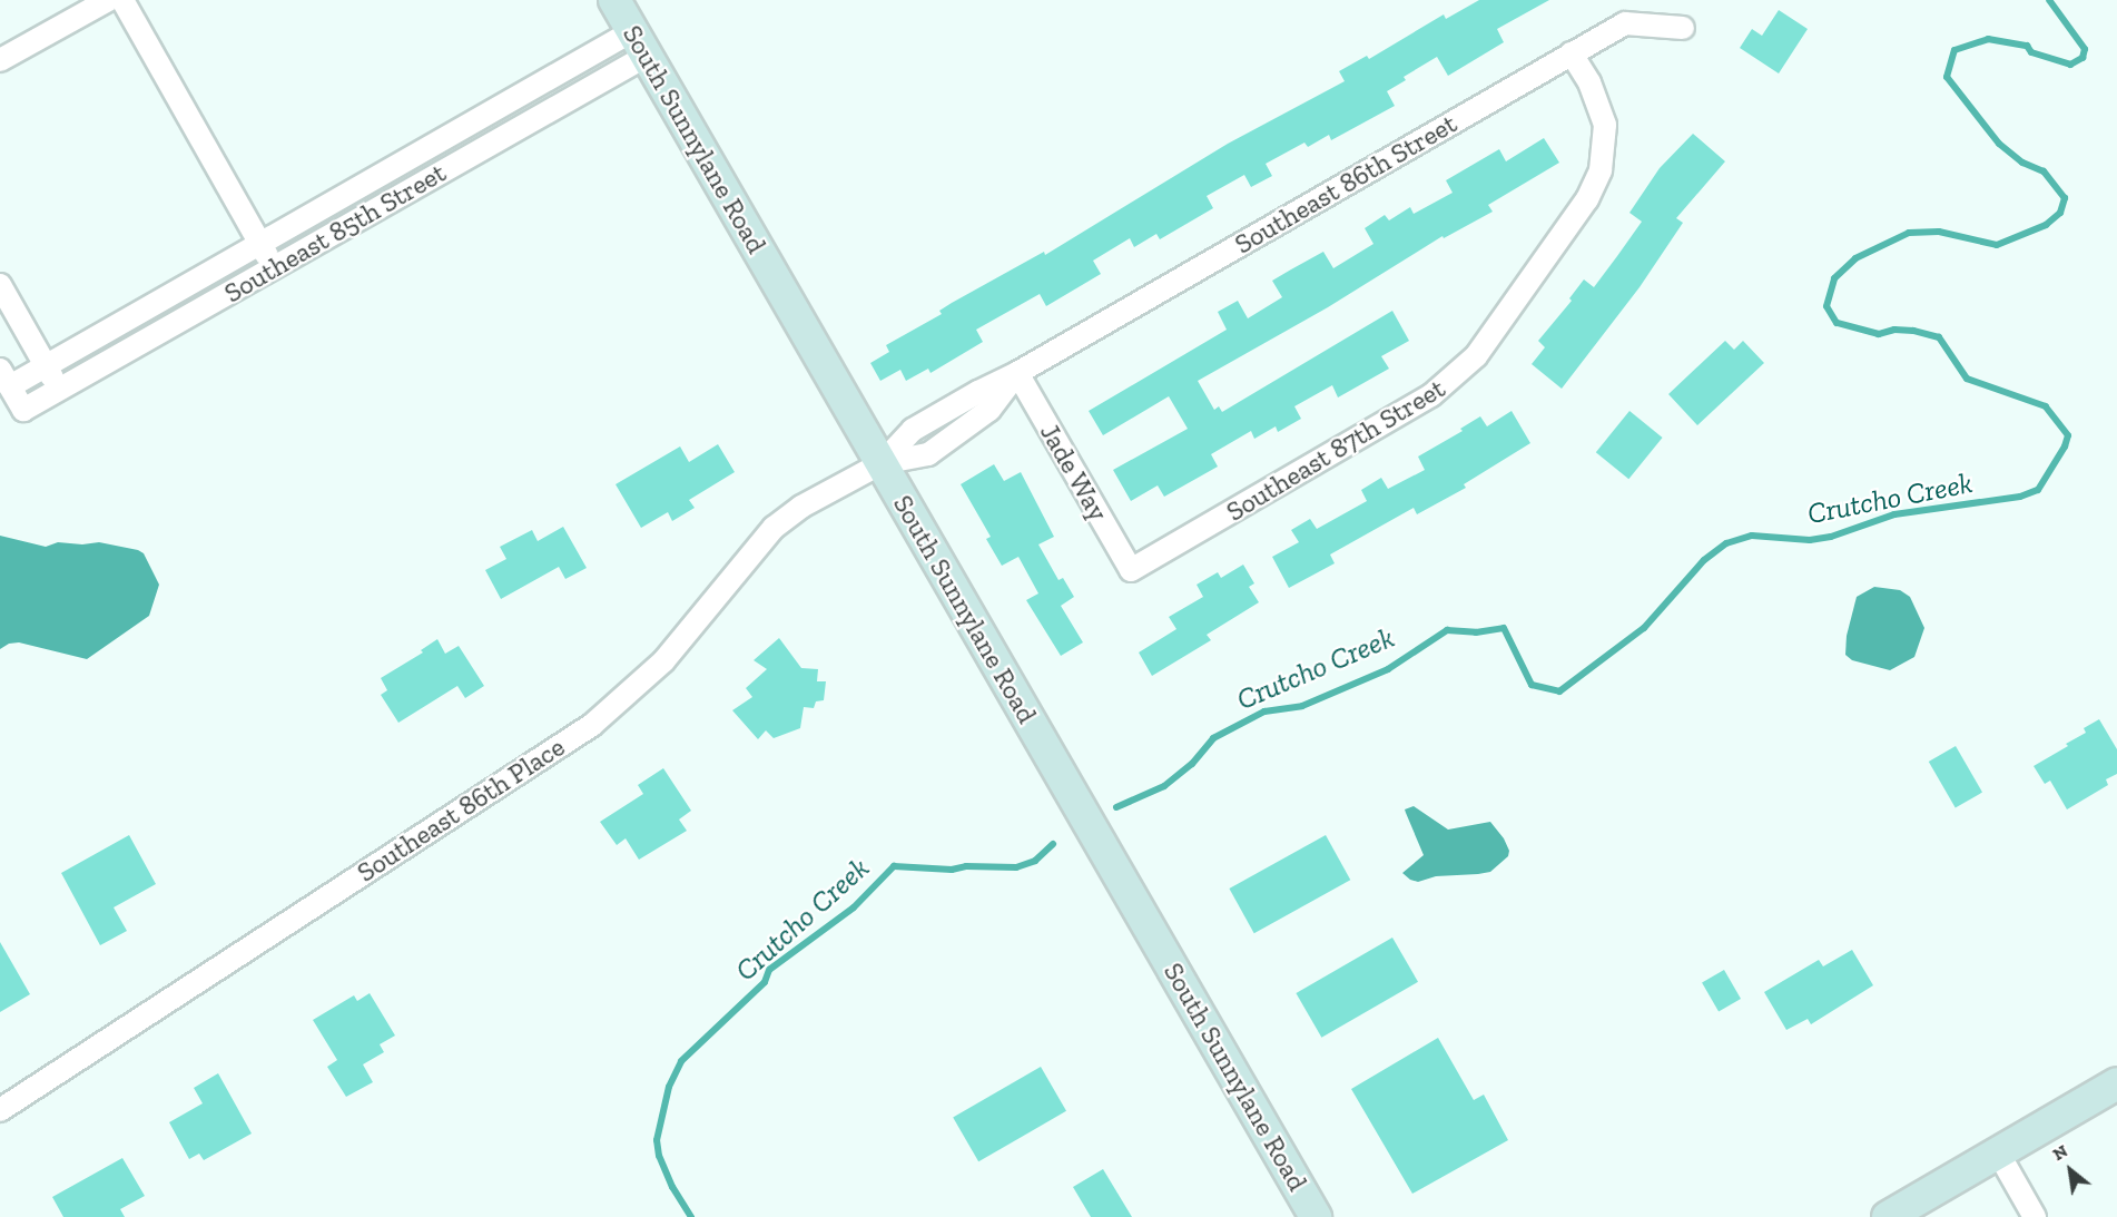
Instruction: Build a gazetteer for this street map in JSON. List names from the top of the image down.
{
  "streets": {
    "main road": ["South Sunnylane Road"],
    "street": [
      "Southeast 86th Street",
      "Southeast 85th Street",
      "Southeast 87th Street",
      "Jade Way",
      "Southeast 86th Place"
    ]
  },
  "crossings": [
    ["South Sunnylane Road", "Southeast 86th Street"],
    ["South Sunnylane Road", "Southeast 85th Street"],
    ["South Sunnylane Road", "Southeast 86th Place"],
    ["Southeast 86th Street", "Southeast 87th Street"],
    ["Southeast 86th Street", "Jade Way"],
    ["Southeast 86th Street", "Southeast 86th Place"],
    ["Southeast 87th Street", "Jade Way"]
  ],
  "water": ["Crutcho Creek"],
  "north": "top left"
}
